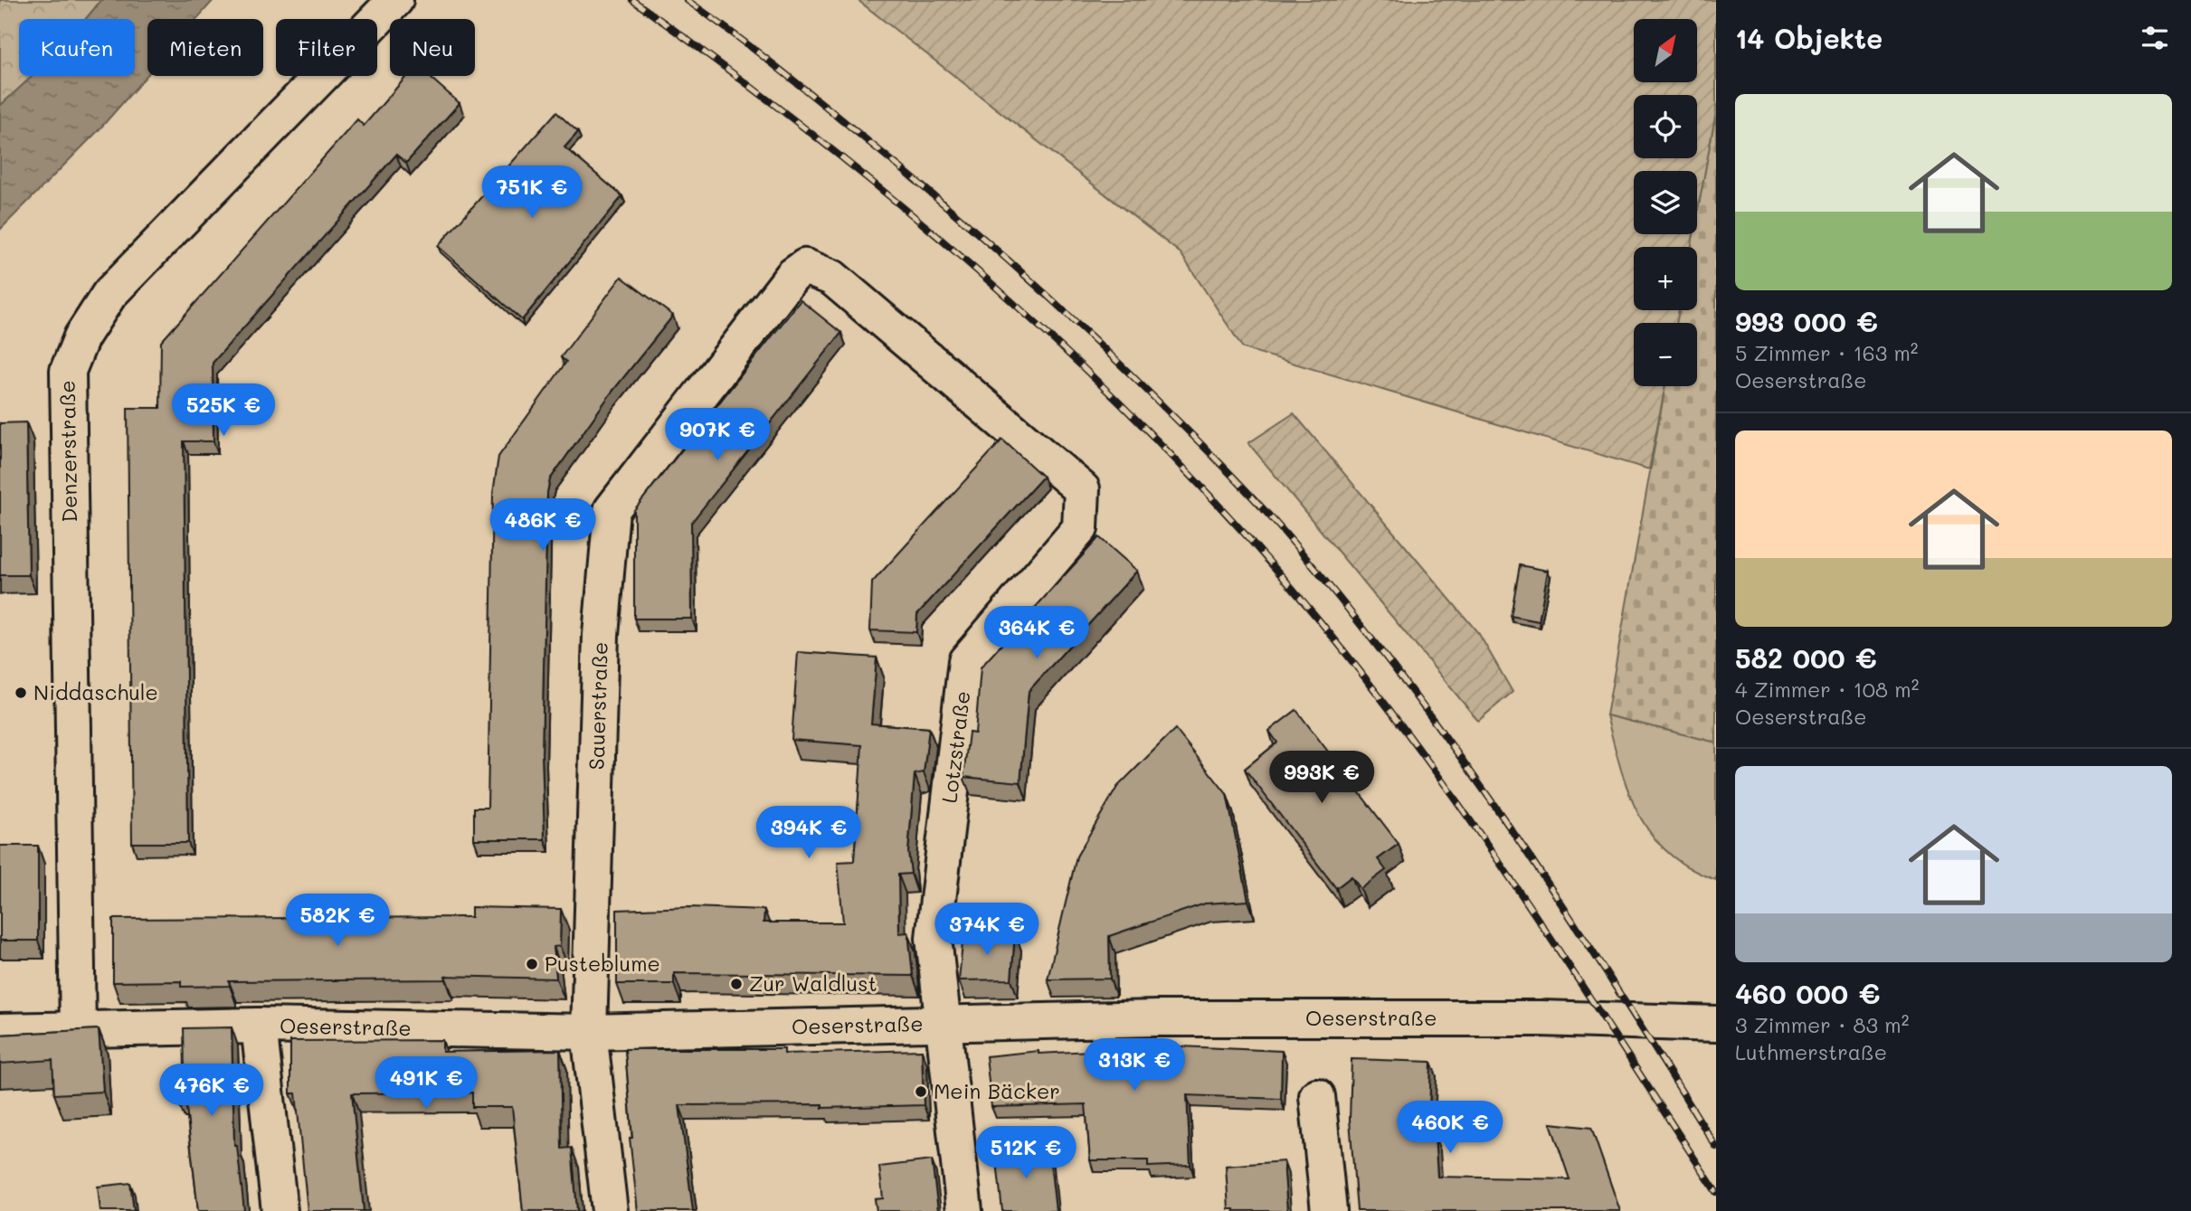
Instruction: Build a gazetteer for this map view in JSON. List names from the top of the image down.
{
  "streets": {
    "street": [
      "Denzerstraße",
      "Sauerstraße",
      "Lotzstraße",
      "Oeserstraße"
    ]
  },
  "crossings": [
    ["Denzerstraße", "Oeserstraße"],
    ["Sauerstraße", "Lotzstraße"],
    ["Sauerstraße", "Oeserstraße"],
    ["Lotzstraße", "Oeserstraße"]
  ],
  "places": [
    "Niddaschule",
    "Pusteblume",
    "Zur Waldlust",
    "Mein Bäcker"
  ],
  "north": "top right",
  "page": {
    "heading": "14 Objekte",
    "map_buttons": ["+", "−"],
    "chip": [
      "Kaufen",
      "Mieten",
      "Filter",
      "Neu"
    ],
    "list": [
      {
        "name": "993 000 €",
        "note": "5 Zimmer · 163 m² · Oeserstraße"
      },
      {
        "name": "582 000 €",
        "note": "4 Zimmer · 108 m² · Oeserstraße"
      },
      {
        "name": "460 000 €",
        "note": "3 Zimmer · 83 m² · Luthmerstraße"
      }
    ],
    "price": [
      "751K €",
      "525K €",
      "907K €",
      "486K €",
      "364K €",
      "993K €",
      "394K €",
      "582K €",
      "374K €",
      "313K €",
      "491K €",
      "476K €",
      "460K €",
      "512K €"
    ]
  }
}
